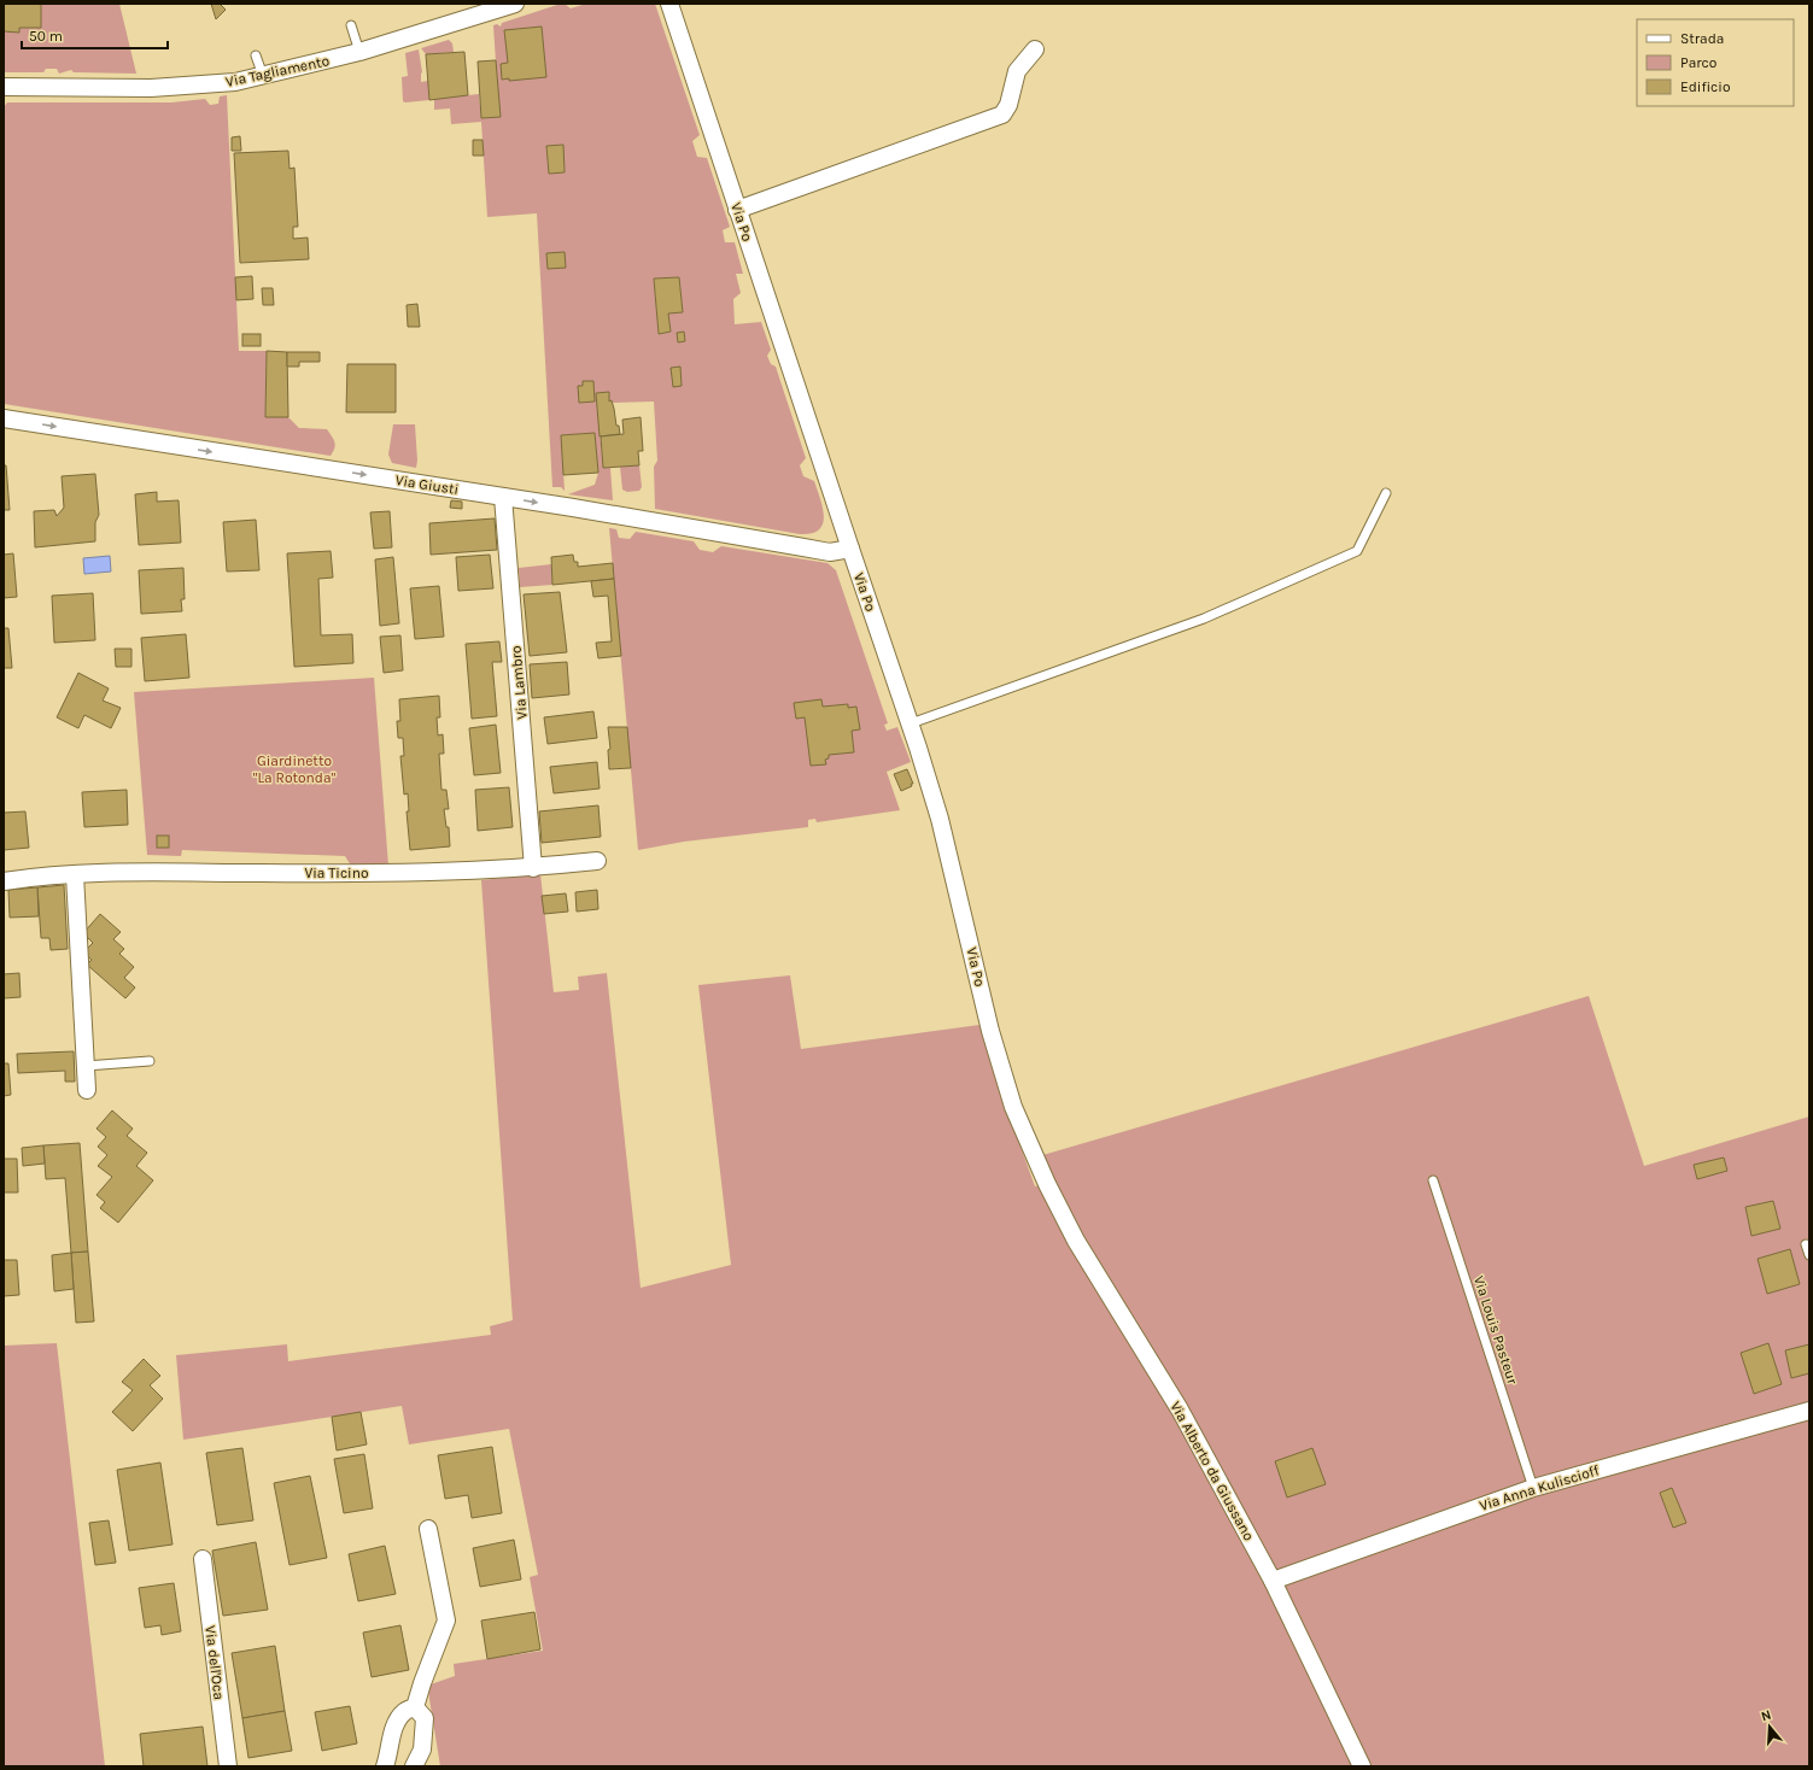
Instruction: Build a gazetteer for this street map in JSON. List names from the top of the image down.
{
  "streets": {
    "street": [
      "Via Tagliamento",
      "Via Po",
      "Via Giusti",
      "Via Lambro",
      "Via Ticino",
      "Via Alberto da Giussano",
      "Via Anna Kuliscioff",
      "Via dell'Oca"
    ],
    "lane": ["Via Louis Pasteur"]
  },
  "crossings": [
    ["Via Po", "Via Giusti"],
    ["Via Po", "Via Alberto da Giussano"],
    ["Via Giusti", "Via Lambro"],
    ["Via Lambro", "Via Ticino"],
    ["Via Louis Pasteur", "Via Anna Kuliscioff"],
    ["Via Alberto da Giussano", "Via Anna Kuliscioff"]
  ],
  "one_way": ["Via Giusti"],
  "parks": ["Giardinetto \"La Rotonda\""],
  "legend": ["Strada", "Parco", "Edificio"],
  "scale_bar": "50 m",
  "north": "top"
}
